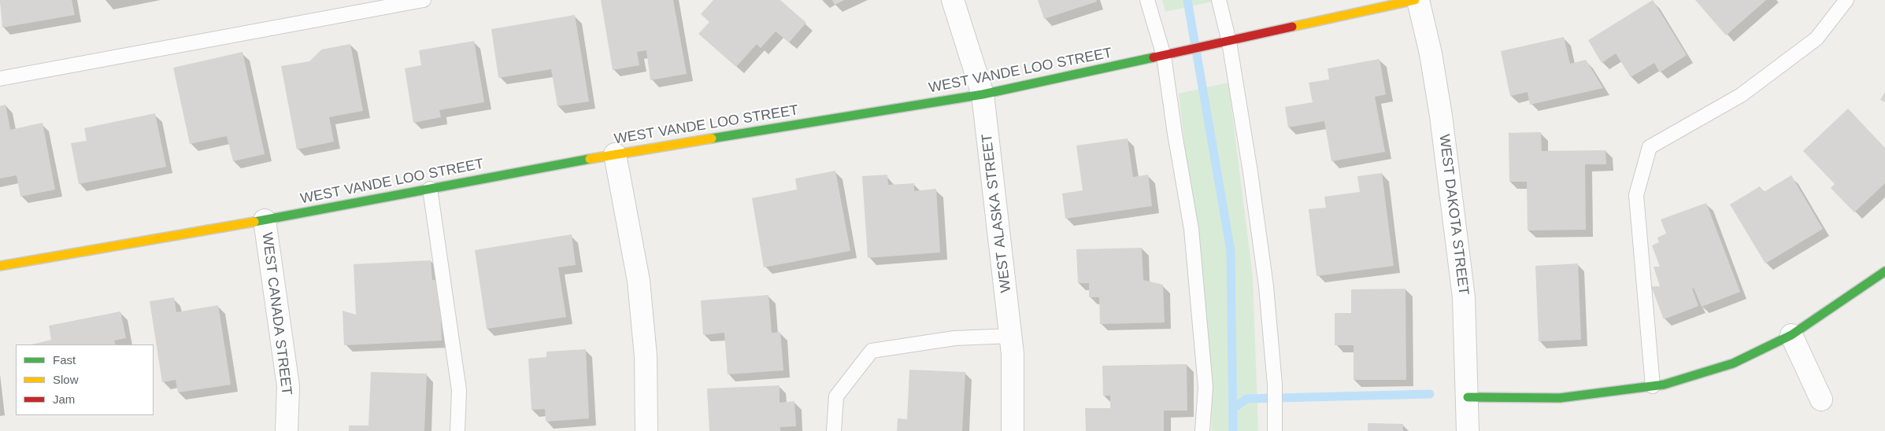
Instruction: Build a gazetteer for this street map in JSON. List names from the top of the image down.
{
  "streets": {
    "street": [
      "WEST VANDE LOO STREET",
      "WEST ALASKA STREET",
      "WEST DAKOTA STREET",
      "WEST CANADA STREET"
    ]
  },
  "crossings": [
    ["WEST VANDE LOO STREET", "WEST ALASKA STREET"],
    ["WEST VANDE LOO STREET", "WEST DAKOTA STREET"],
    ["WEST VANDE LOO STREET", "WEST CANADA STREET"]
  ],
  "legend": ["Fast", "Slow", "Jam"]
}
